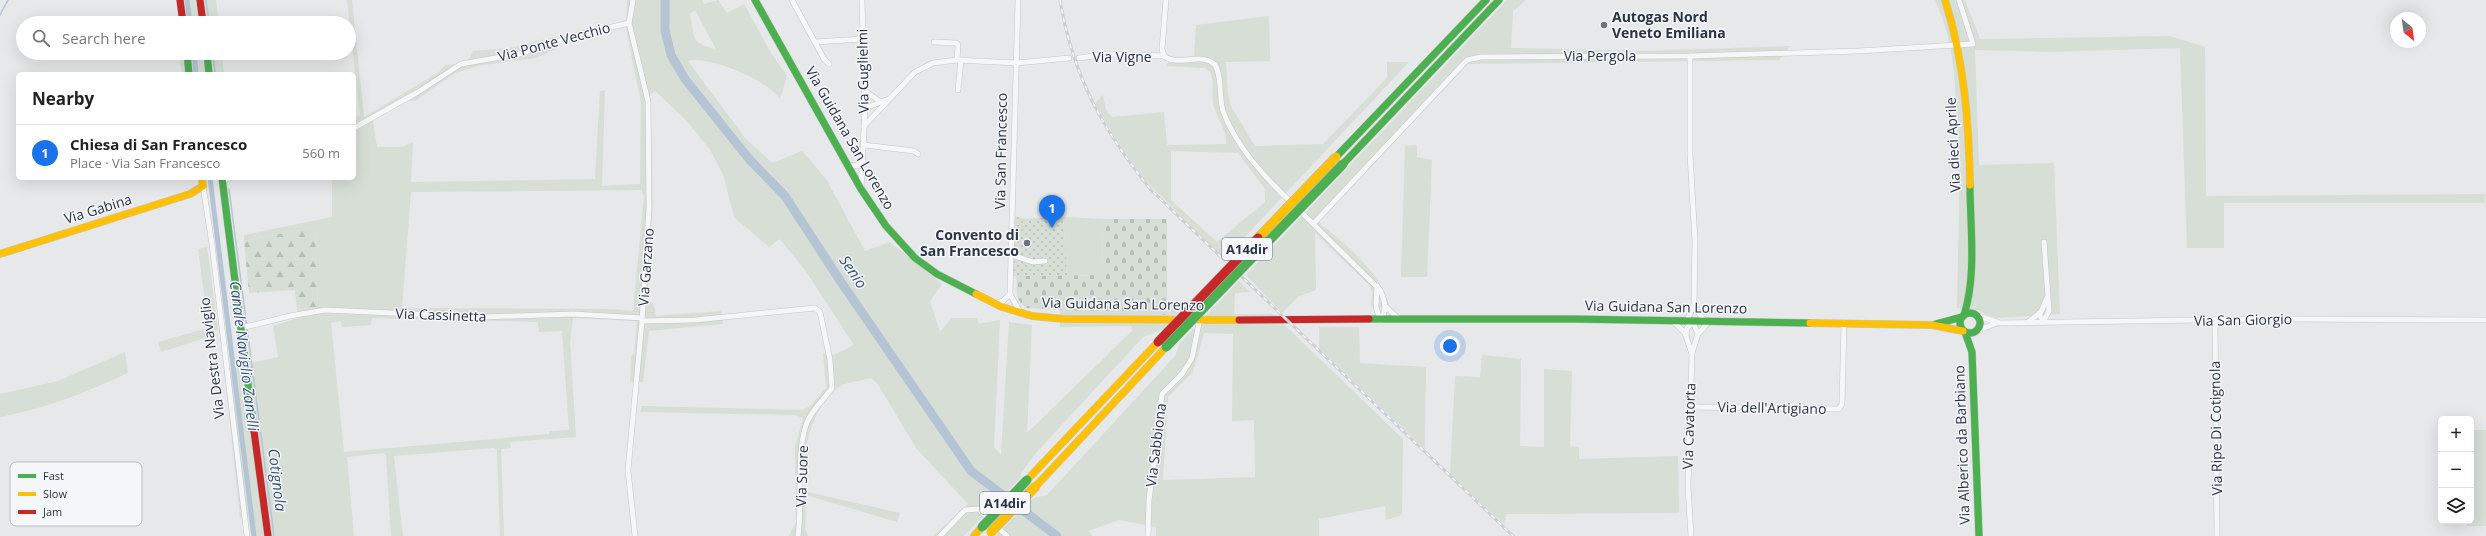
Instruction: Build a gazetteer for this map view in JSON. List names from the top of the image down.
{
  "streets": {
    "main road": [
      "Via Guidana San Lorenzo",
      "Via dieci Aprile",
      "Via Gabina",
      "A14dir",
      "Via Alberico da Barbiano"
    ],
    "street": [
      "Via Ponte Vecchio",
      "Via Pergola",
      "Via Vigne",
      "Via Guglielmi",
      "Via San Francesco",
      "Via Garzano",
      "Via Cassinetta",
      "Via San Giorgio",
      "Via Destra Naviglio",
      "Via dell'Artigiano",
      "Via Cavatorta",
      "Via Ripe Di Cotignola",
      "Via Sabbiona",
      "Via Suore"
    ]
  },
  "crossings": [
    ["Via Ponte Vecchio", "Via Garzano"],
    ["Via Pergola", "Via Vigne"],
    ["Via Pergola", "Via dieci Aprile"],
    ["Via Guglielmi", "Via Guidana San Lorenzo"],
    ["Via Guidana San Lorenzo", "Via San Francesco"],
    ["Via Guidana San Lorenzo", "Via dell'Artigiano"],
    ["Via Guidana San Lorenzo", "Via Cavatorta"],
    ["Via Guidana San Lorenzo", "Via Sabbiona"],
    ["Via dieci Aprile", "Via San Giorgio"],
    ["Via dieci Aprile", "Via Alberico da Barbiano"],
    ["Via Gabina", "Via Destra Naviglio"],
    ["Via Garzano", "Via Cassinetta"],
    ["Via Cassinetta", "Via Suore"],
    ["Via San Giorgio", "Via Ripe Di Cotignola"],
    ["Via San Giorgio", "Via Alberico da Barbiano"],
    ["Via dell'Artigiano", "Via Cavatorta"]
  ],
  "water": ["Senio", "Canale Naviglio Zanelli", "Cotignola"],
  "places": ["Autogas Nord Veneto Emiliana", "Convento di San Francesco"],
  "legend": ["Fast", "Slow", "Jam"],
  "north": "bottom right",
  "page": {
    "search": "Search here",
    "heading": "Nearby",
    "list": [
      {
        "mark": "1",
        "name": "Chiesa di San Francesco",
        "note": "Place · Via San Francesco",
        "value": "560 m"
      }
    ],
    "pins": "1",
    "map_buttons": ["+", "−"]
  }
}
